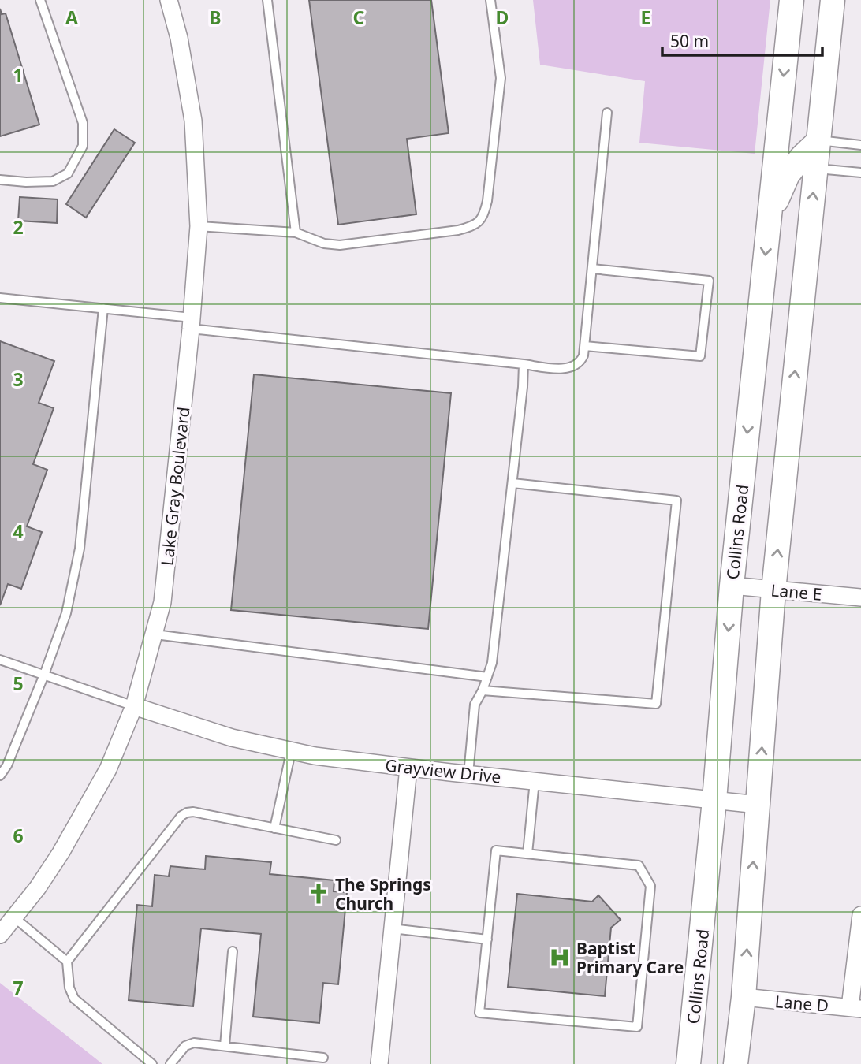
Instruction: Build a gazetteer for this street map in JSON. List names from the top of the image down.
{
  "streets": {
    "main road": ["Collins Road"],
    "street": [
      "Lake Gray Boulevard",
      "Lane E",
      "Grayview Drive",
      "Lane D"
    ]
  },
  "crossings": [
    ["Lake Gray Boulevard", "Grayview Drive"],
    ["Collins Road", "Lane E"],
    ["Collins Road", "Grayview Drive"]
  ],
  "places": {
    "church": ["The Springs Church"],
    "hospital": ["Baptist Primary Care"]
  },
  "scale_bar": "50 m",
  "grid": {
    "columns": [
      "A",
      "B",
      "C",
      "D",
      "E"
    ],
    "rows": [
      "1",
      "2",
      "3",
      "4",
      "5",
      "6",
      "7"
    ]
  }
}
